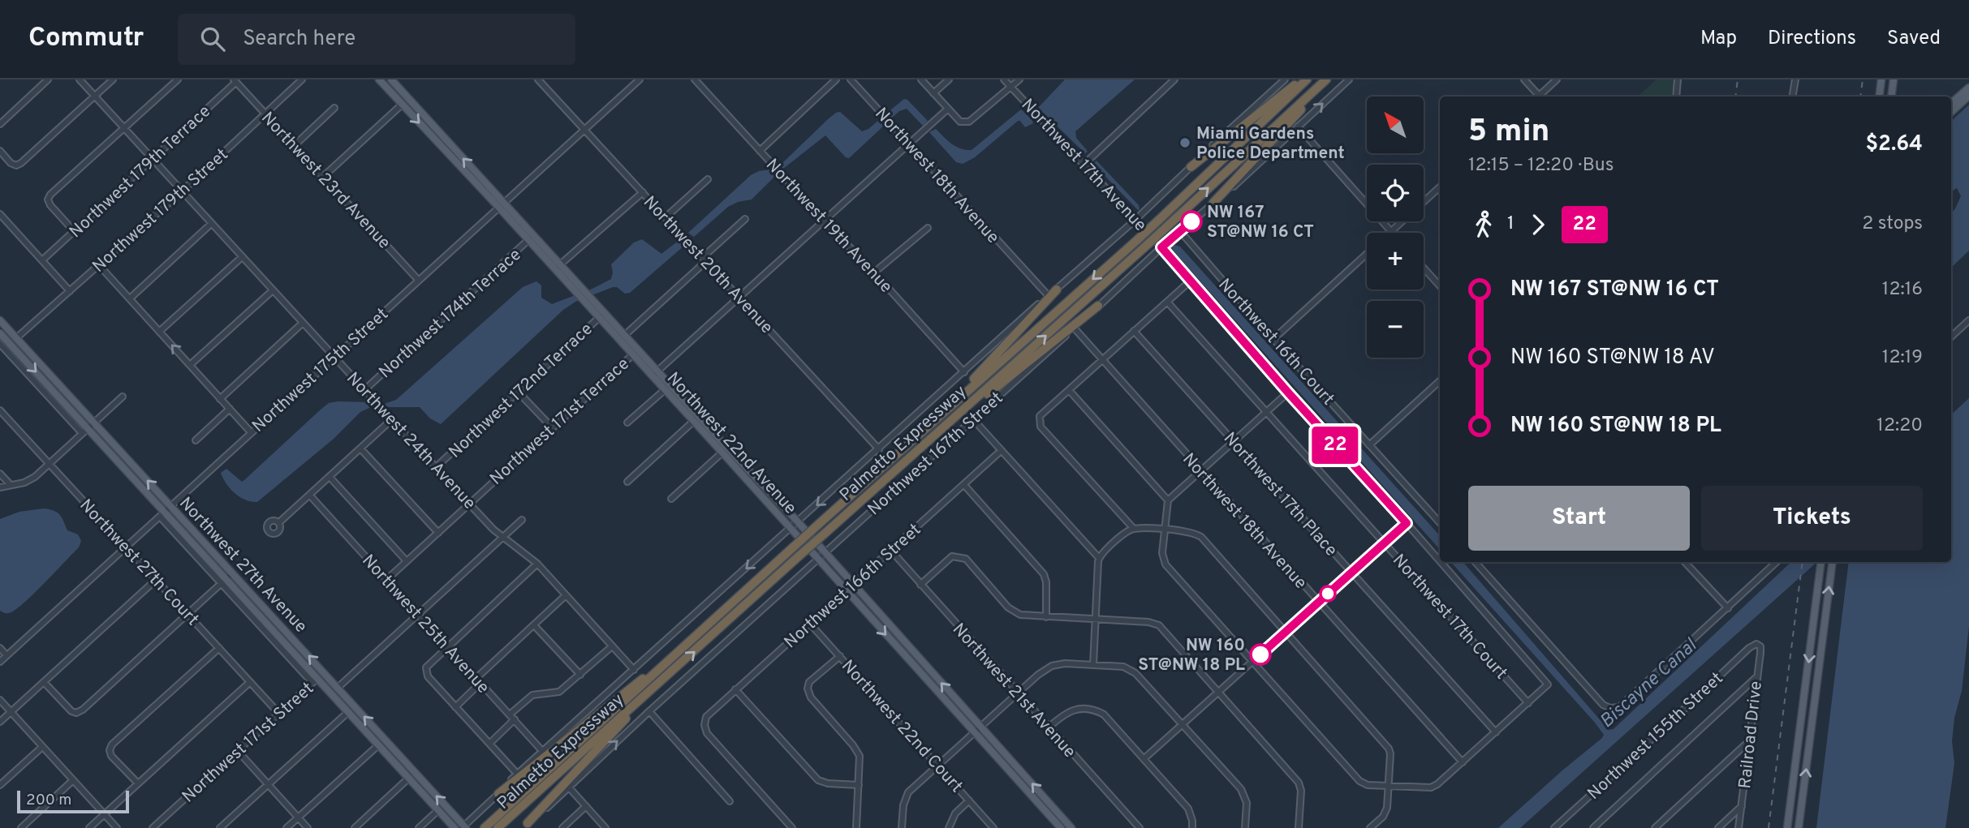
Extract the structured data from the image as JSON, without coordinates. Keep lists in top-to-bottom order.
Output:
{
  "streets": {
    "highway": ["Palmetto Expressway"],
    "main road": ["Northwest 22nd Avenue", "Northwest 27th Avenue"],
    "street": [
      "Northwest 17th Avenue",
      "Northwest 179th Terrace",
      "Northwest 18th Avenue",
      "Northwest 23rd Avenue",
      "Northwest 179th Street",
      "Northwest 19th Avenue",
      "Northwest 20th Avenue",
      "Northwest 174th Terrace",
      "Northwest 16th Court",
      "Northwest 175th Street",
      "Northwest 172nd Terrace",
      "Northwest 171st Terrace",
      "Northwest 24th Avenue",
      "Northwest 167th Street",
      "Northwest 17th Place",
      "Northwest 27th Court",
      "Northwest 166th Street",
      "Northwest 17th Court",
      "Northwest 25th Avenue",
      "Northwest 21st Avenue",
      "Northwest 22nd Court",
      "Railroad Drive",
      "Northwest 155th Street",
      "Northwest 171st Street"
    ]
  },
  "crossings": [
    ["Northwest 17th Avenue", "Northwest 167th Street"],
    ["Northwest 17th Avenue", "Northwest 17th Court"],
    ["Northwest 179th Terrace", "Northwest 23rd Avenue"],
    ["Northwest 179th Terrace", "Northwest 24th Avenue"],
    ["Northwest 18th Avenue", "Northwest 167th Street"],
    ["Northwest 23rd Avenue", "Northwest 179th Street"],
    ["Northwest 23rd Avenue", "Northwest 175th Street"],
    ["Northwest 179th Street", "Northwest 24th Avenue"],
    ["Northwest 179th Street", "Northwest 27th Avenue"],
    ["Northwest 20th Avenue", "Northwest 175th Street"],
    ["Northwest 174th Terrace", "Northwest 24th Avenue"],
    ["Northwest 174th Terrace", "Northwest 22nd Avenue"],
    ["Northwest 16th Court", "Northwest 167th Street"],
    ["Northwest 175th Street", "Northwest 24th Avenue"],
    ["Northwest 175th Street", "Northwest 22nd Avenue"],
    ["Northwest 175th Street", "Northwest 27th Court"],
    ["Northwest 175th Street", "Northwest 27th Avenue"],
    ["Northwest 172nd Terrace", "Northwest 24th Avenue"],
    ["Northwest 172nd Terrace", "Northwest 22nd Avenue"],
    ["Northwest 171st Terrace", "Northwest 24th Avenue"],
    ["Northwest 171st Terrace", "Northwest 22nd Avenue"],
    ["Northwest 171st Terrace", "Northwest 25th Avenue"],
    ["Northwest 22nd Avenue", "Northwest 167th Street"],
    ["Northwest 22nd Avenue", "Northwest 166th Street"],
    ["Northwest 27th Court", "Northwest 171st Street"],
    ["Northwest 27th Avenue", "Northwest 171st Street"],
    ["Northwest 166th Street", "Northwest 21st Avenue"],
    ["Northwest 166th Street", "Northwest 22nd Court"],
    ["Railroad Drive", "Northwest 155th Street"]
  ],
  "water": ["Biscayne Canal"],
  "places": ["Miami Gardens Police Department", "NW 167 ST@NW 16 CT", "NW 160 ST@NW 18 PL"],
  "lines": ["bus line 22"],
  "scale_bar": "200 m",
  "north": "top left",
  "page": {
    "header": "Commutr",
    "search": "Search here",
    "nav": ["Map", "Directions", "Saved"],
    "on_map": "22",
    "map_buttons": ["+", "−"],
    "heading": ["5 min", "12:15 – 12:20 · Bus", "$2.64"],
    "legs": ["1", "22", "2 stops"],
    "list": [
      {
        "name": "NW 167 ST@NW 16 CT",
        "value": "12:16"
      },
      {
        "name": "NW 160 ST@NW 18 AV",
        "value": "12:19"
      },
      {
        "name": "NW 160 ST@NW 18 PL",
        "value": "12:20"
      }
    ],
    "buttons": ["Start", "Tickets"],
    "scale": "200 m"
  }
}
